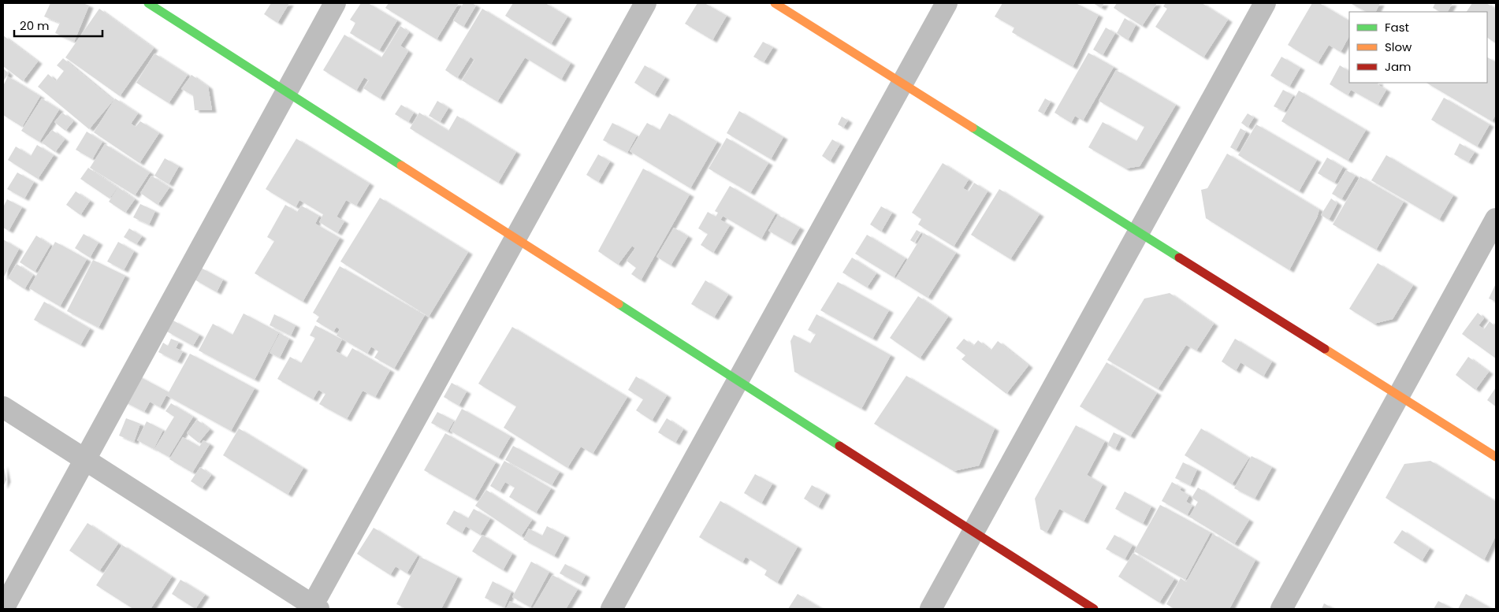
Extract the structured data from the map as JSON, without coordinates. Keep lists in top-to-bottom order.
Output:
{
  "legend": ["Fast", "Slow", "Jam"],
  "scale_bar": "20 m"
}
